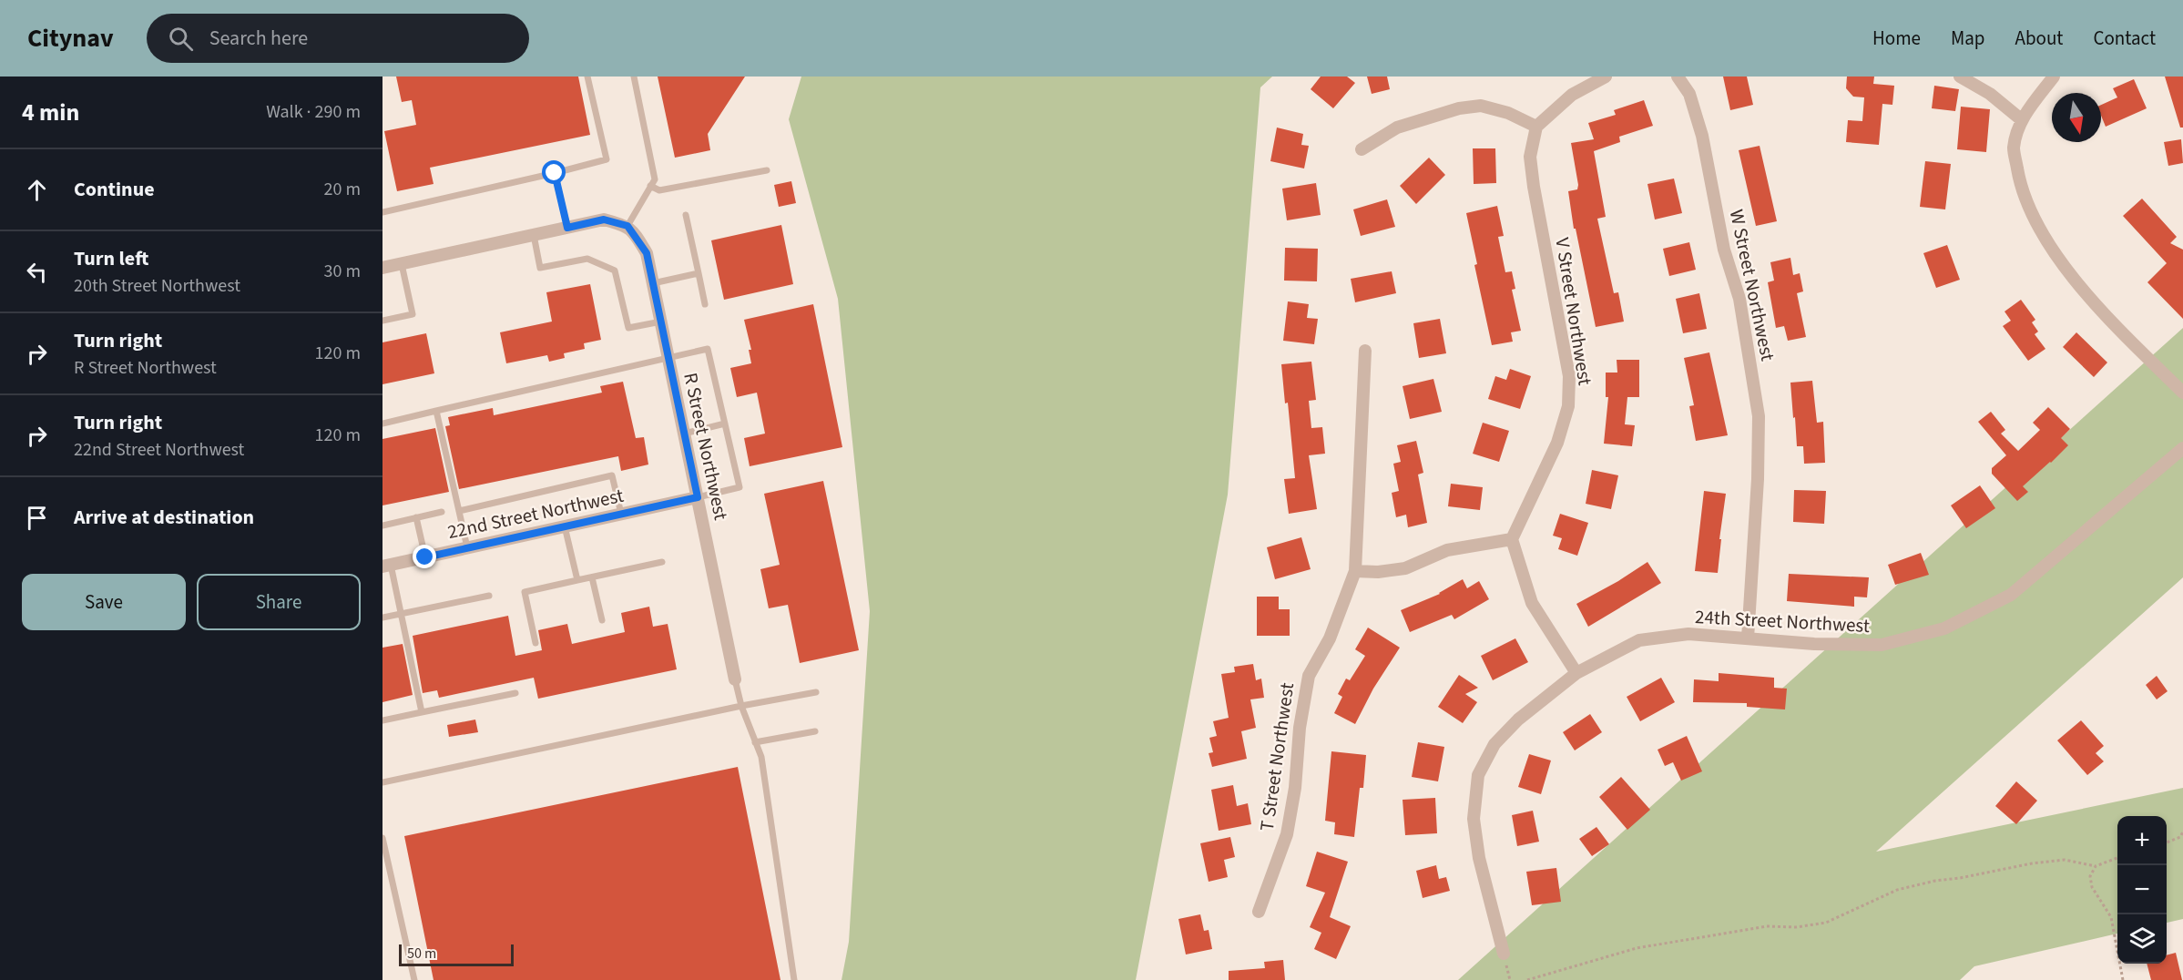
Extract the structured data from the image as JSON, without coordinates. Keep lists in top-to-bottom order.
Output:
{
  "streets": {
    "street": [
      "W Street Northwest",
      "V Street Northwest",
      "R Street Northwest",
      "22nd Street Northwest",
      "24th Street Northwest",
      "T Street Northwest"
    ]
  },
  "crossings": [
    ["W Street Northwest", "24th Street Northwest"],
    ["R Street Northwest", "22nd Street Northwest"]
  ],
  "scale_bar": "50 m",
  "north": "bottom",
  "page": {
    "header": "Citynav",
    "search": "Search here",
    "nav": [
      "Home",
      "Map",
      "About",
      "Contact"
    ],
    "heading": ["4 min", "Walk · 290 m"],
    "list": [
      ["Continue", "20 m"],
      ["Turn left", "20th Street Northwest", "30 m"],
      ["Turn right", "R Street Northwest", "120 m"],
      ["Turn right", "22nd Street Northwest", "120 m"],
      "Arrive at destination"
    ],
    "buttons": ["Save", "Share"],
    "map_buttons": ["+", "−"],
    "scale": "50 m"
  }
}
